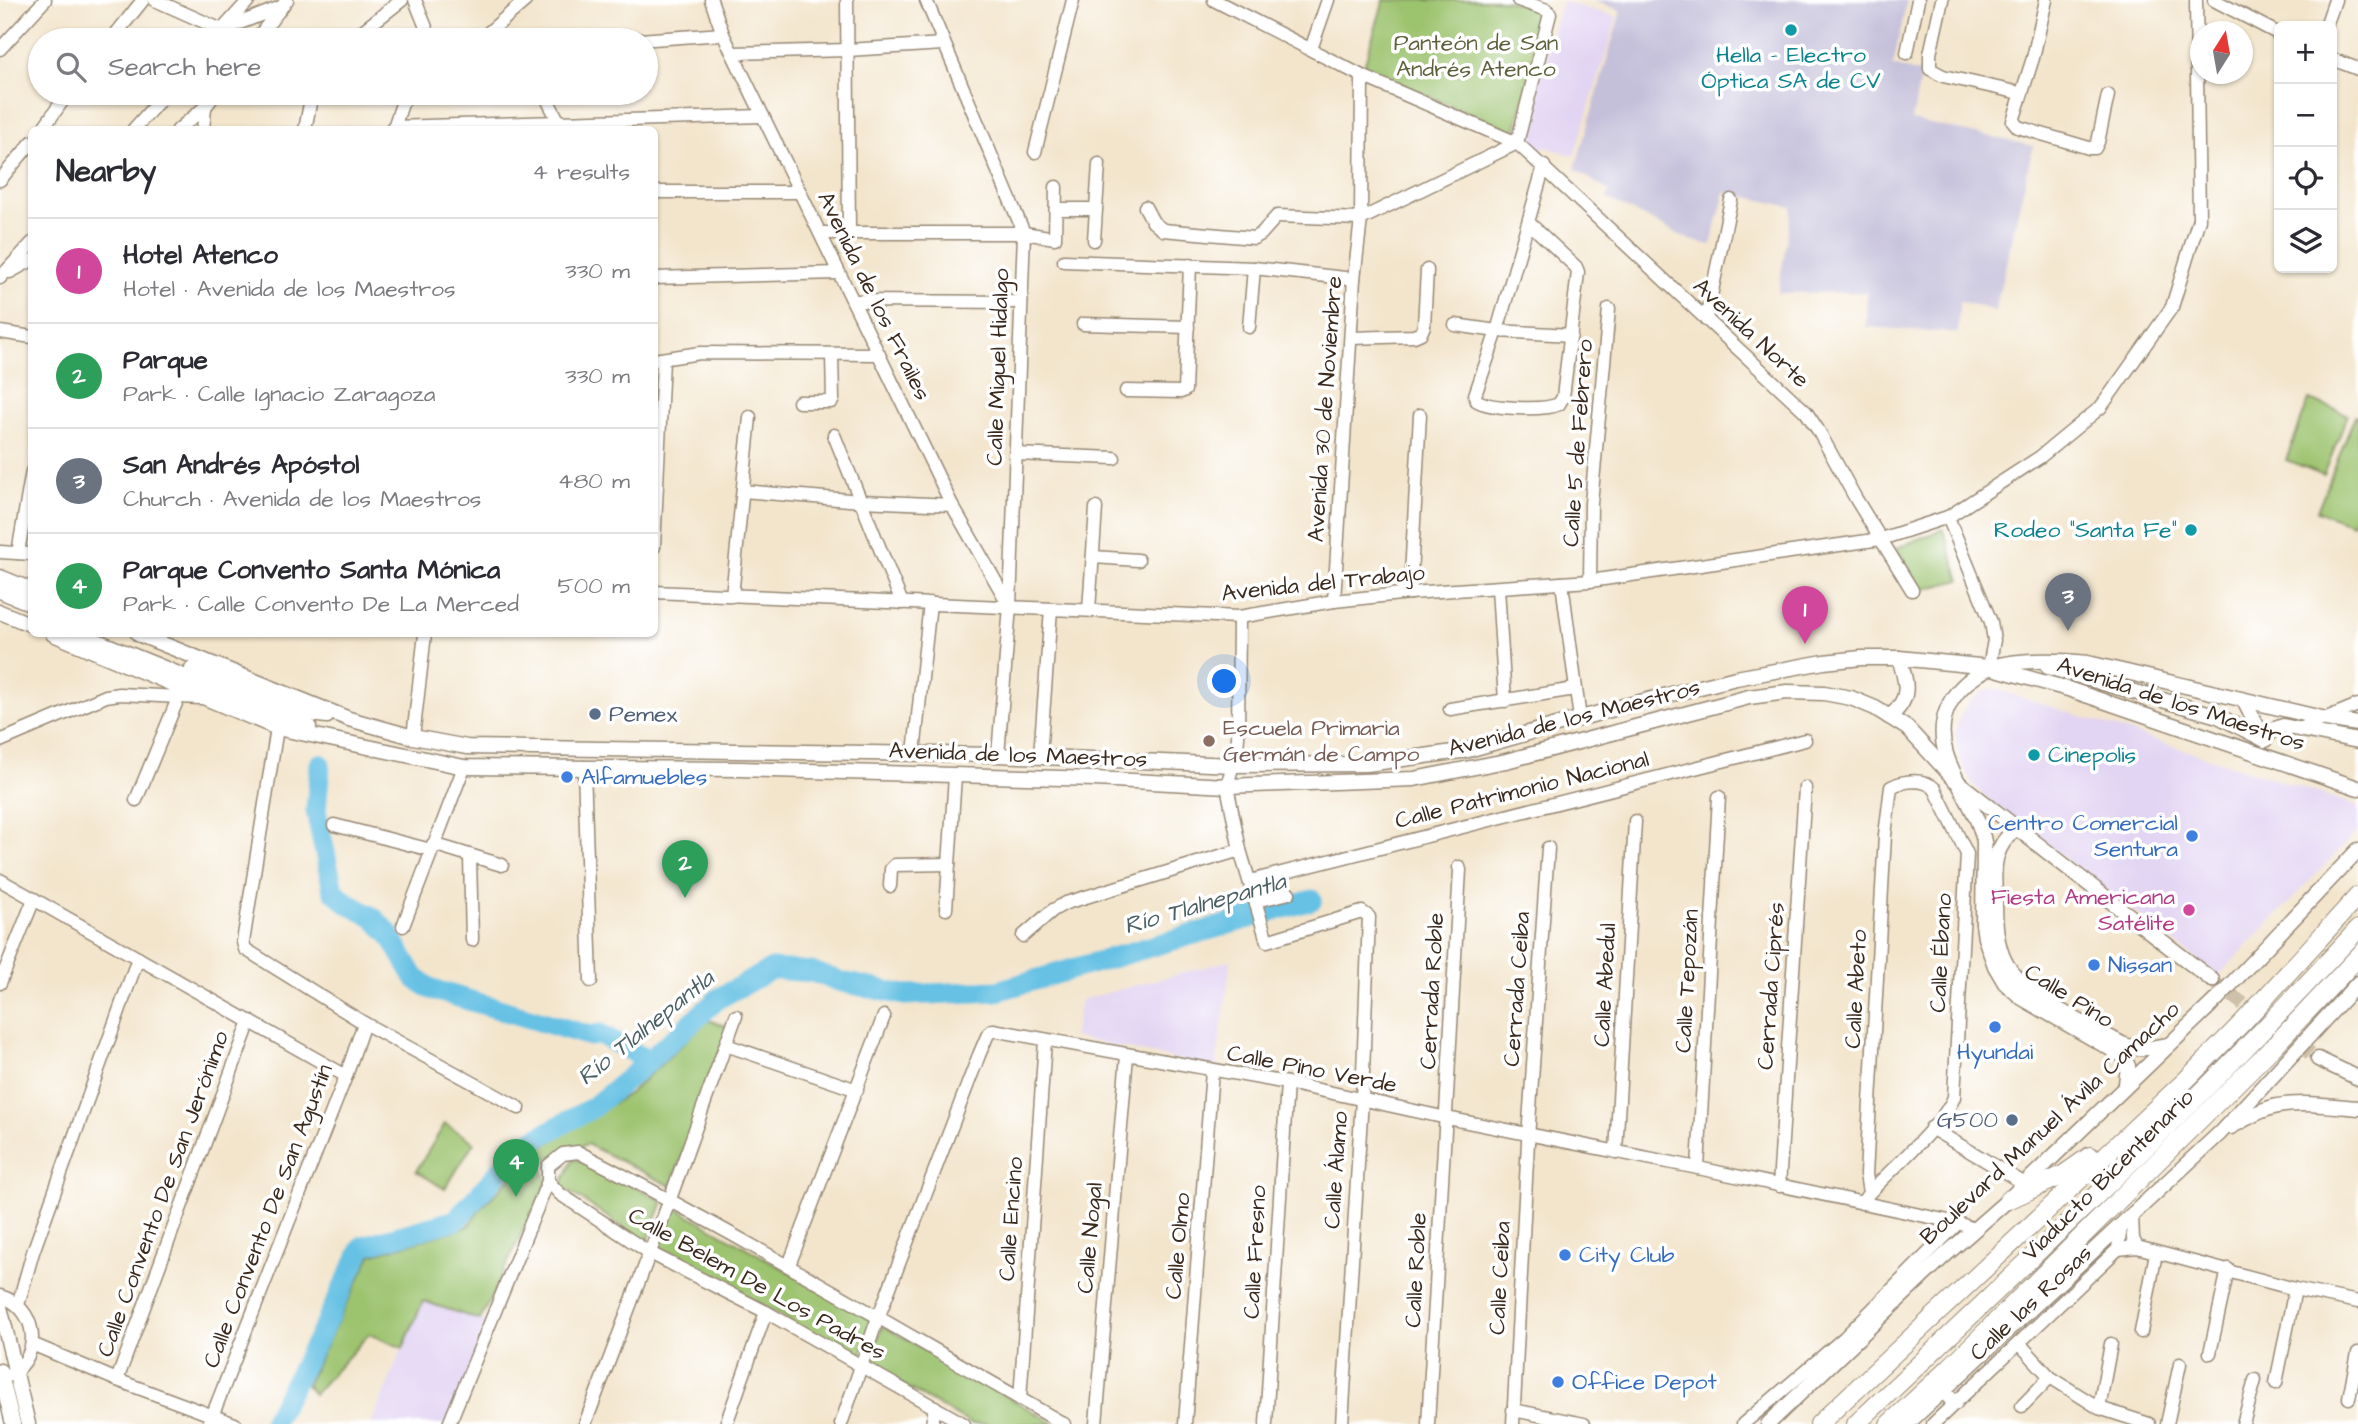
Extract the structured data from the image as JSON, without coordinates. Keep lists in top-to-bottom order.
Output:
{
  "streets": {
    "highway": ["Viaducto Bicentenario"],
    "main road": ["Avenida de los Maestros", "Calle Pino", "Boulevard Manuel Ávila Camacho"],
    "street": [
      "Avenida de los Frailes",
      "Avenida Norte",
      "Calle Miguel Hidalgo",
      "Avenida 30 de Noviembre",
      "Calle 5 de Febrero",
      "Avenida del Trabajo",
      "Calle Patrimonio Nacional",
      "Calle Ébano",
      "Calle Tepozán",
      "Calle Abedul",
      "Cerrada Ciprés",
      "Cerrada Ceiba",
      "Calle Abeto",
      "Cerrada Roble",
      "Calle Pino Verde",
      "Calle Álamo",
      "Calle Convento De San Jerónimo",
      "Calle Convento De San Agustín",
      "Calle Encino",
      "Calle Nogal",
      "Calle Olmo",
      "Calle Fresno",
      "Calle Roble",
      "Calle Ceiba",
      "Calle Belem De Los Padres",
      "Calle las Rosas"
    ]
  },
  "crossings": [
    ["Avenida de los Frailes", "Calle Miguel Hidalgo"],
    ["Avenida de los Frailes", "Avenida del Trabajo"],
    ["Avenida Norte", "Avenida 30 de Noviembre"],
    ["Avenida Norte", "Avenida del Trabajo"],
    ["Calle Miguel Hidalgo", "Avenida del Trabajo"],
    ["Calle Miguel Hidalgo", "Avenida de los Maestros"],
    ["Avenida 30 de Noviembre", "Avenida del Trabajo"],
    ["Calle 5 de Febrero", "Avenida del Trabajo"],
    ["Avenida de los Maestros", "Calle Pino"],
    ["Calle Ébano", "Calle Abeto"],
    ["Calle Ébano", "Calle Pino Verde"],
    ["Calle Tepozán", "Calle Pino Verde"],
    ["Calle Abedul", "Calle Pino Verde"],
    ["Cerrada Ciprés", "Calle Pino Verde"],
    ["Cerrada Ceiba", "Calle Pino Verde"],
    ["Cerrada Ceiba", "Calle Ceiba"],
    ["Calle Abeto", "Calle Pino Verde"],
    ["Cerrada Roble", "Calle Pino Verde"],
    ["Cerrada Roble", "Calle Roble"],
    ["Calle Pino", "Boulevard Manuel Ávila Camacho"],
    ["Calle Pino Verde", "Boulevard Manuel Ávila Camacho"],
    ["Calle Pino Verde", "Calle Álamo"],
    ["Calle Pino Verde", "Calle Encino"],
    ["Calle Pino Verde", "Calle Nogal"],
    ["Calle Pino Verde", "Calle Olmo"],
    ["Calle Pino Verde", "Calle Fresno"],
    ["Calle Pino Verde", "Calle Roble"],
    ["Calle Pino Verde", "Calle Ceiba"],
    ["Calle Pino Verde", "Calle Belem De Los Padres"],
    ["Calle Encino", "Calle Belem De Los Padres"]
  ],
  "water": ["Río Tlalnepantla"],
  "parks": ["Panteón de San Andrés Atenco"],
  "places": [
    "Hella - Electro Óptica SA de CV",
    "Rodeo \"Santa Fe\"",
    "Pemex",
    "Escuela Primaria Germán de Campo",
    "Cinepolis",
    "Alfamuebles",
    "Centro Comercial Sentura",
    "Fiesta Americana Satélite",
    "Nissan",
    "Hyundai",
    "G500",
    "City Club",
    "Office Depot"
  ],
  "north": "top",
  "page": {
    "map_buttons": ["+", "−"],
    "search": "Search here",
    "heading": ["Nearby", "4 results"],
    "list": [
      {
        "mark": "1",
        "name": "Hotel Atenco",
        "note": "Hotel · Avenida de los Maestros",
        "value": "330 m"
      },
      {
        "mark": "2",
        "name": "Parque",
        "note": "Park · Calle Ignacio Zaragoza",
        "value": "330 m"
      },
      {
        "mark": "3",
        "name": "San Andrés Apóstol",
        "note": "Church · Avenida de los Maestros",
        "value": "480 m"
      },
      {
        "mark": "4",
        "name": "Parque Convento Santa Mónica",
        "note": "Park · Calle Convento De La Merced",
        "value": "500 m"
      }
    ],
    "pins": [
      "3",
      "1",
      "2",
      "4"
    ]
  }
}
